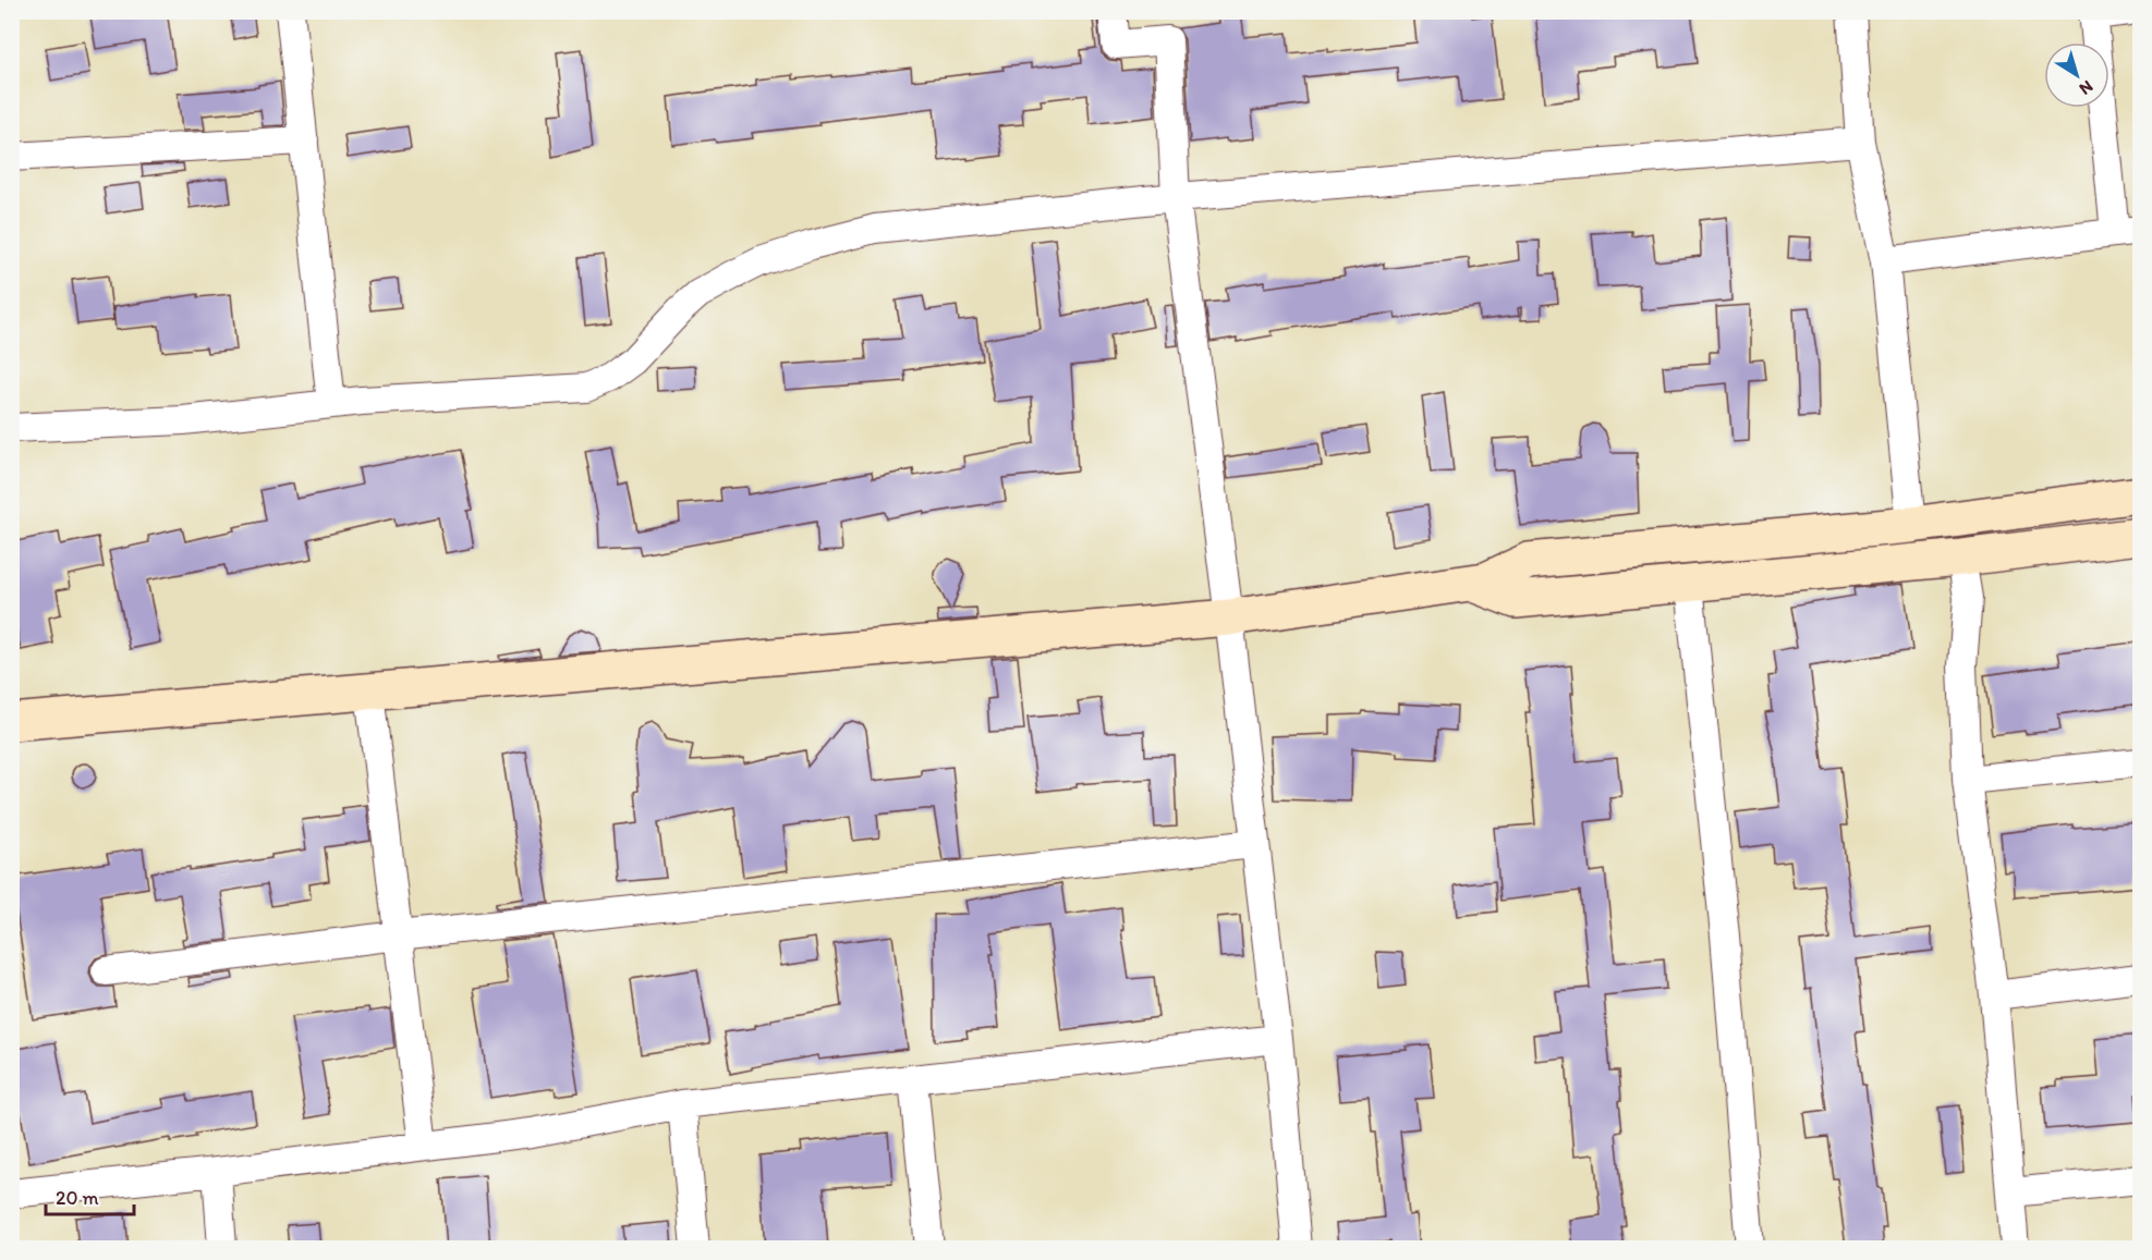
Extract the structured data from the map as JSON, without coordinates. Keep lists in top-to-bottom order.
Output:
{
  "scale_bar": "20 m",
  "north": "bottom right"
}
